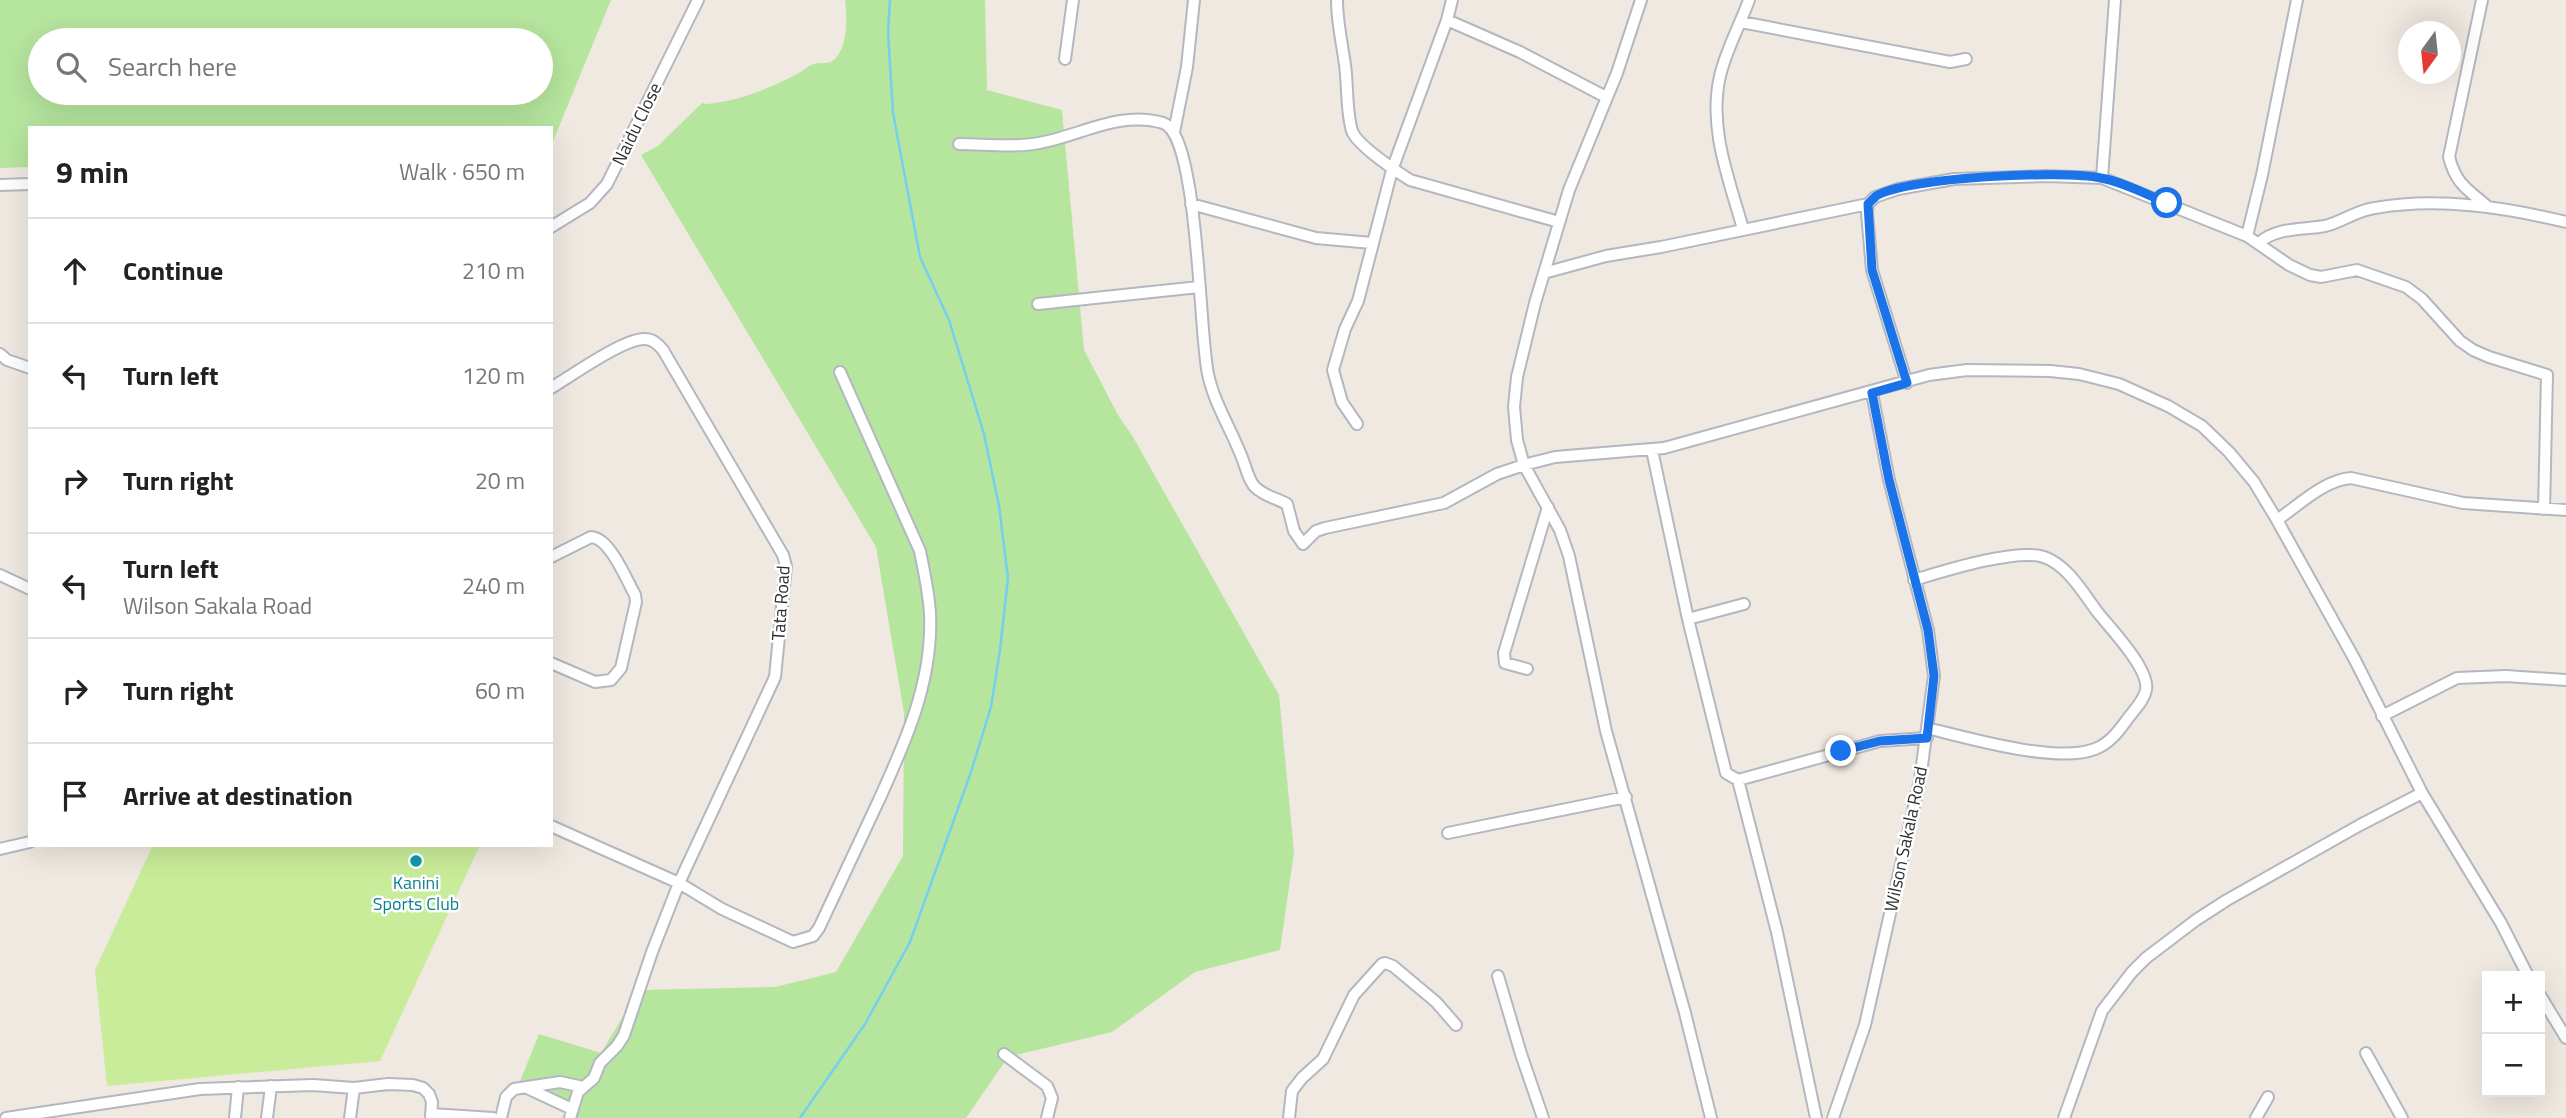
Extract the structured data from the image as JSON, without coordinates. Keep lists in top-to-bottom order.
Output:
{
  "streets": {
    "street": ["Naidu Close", "Tata Road", "Wilson Sakala Road"]
  },
  "places": ["Kanini Sports Club"],
  "north": "bottom",
  "page": {
    "search": "Search here",
    "heading": ["9 min", "Walk · 650 m"],
    "list": [
      ["Continue", "210 m"],
      ["Turn left", "120 m"],
      ["Turn right", "20 m"],
      ["Turn left", "Wilson Sakala Road", "240 m"],
      ["Turn right", "60 m"],
      "Arrive at destination"
    ],
    "map_buttons": ["+", "−"]
  }
}
